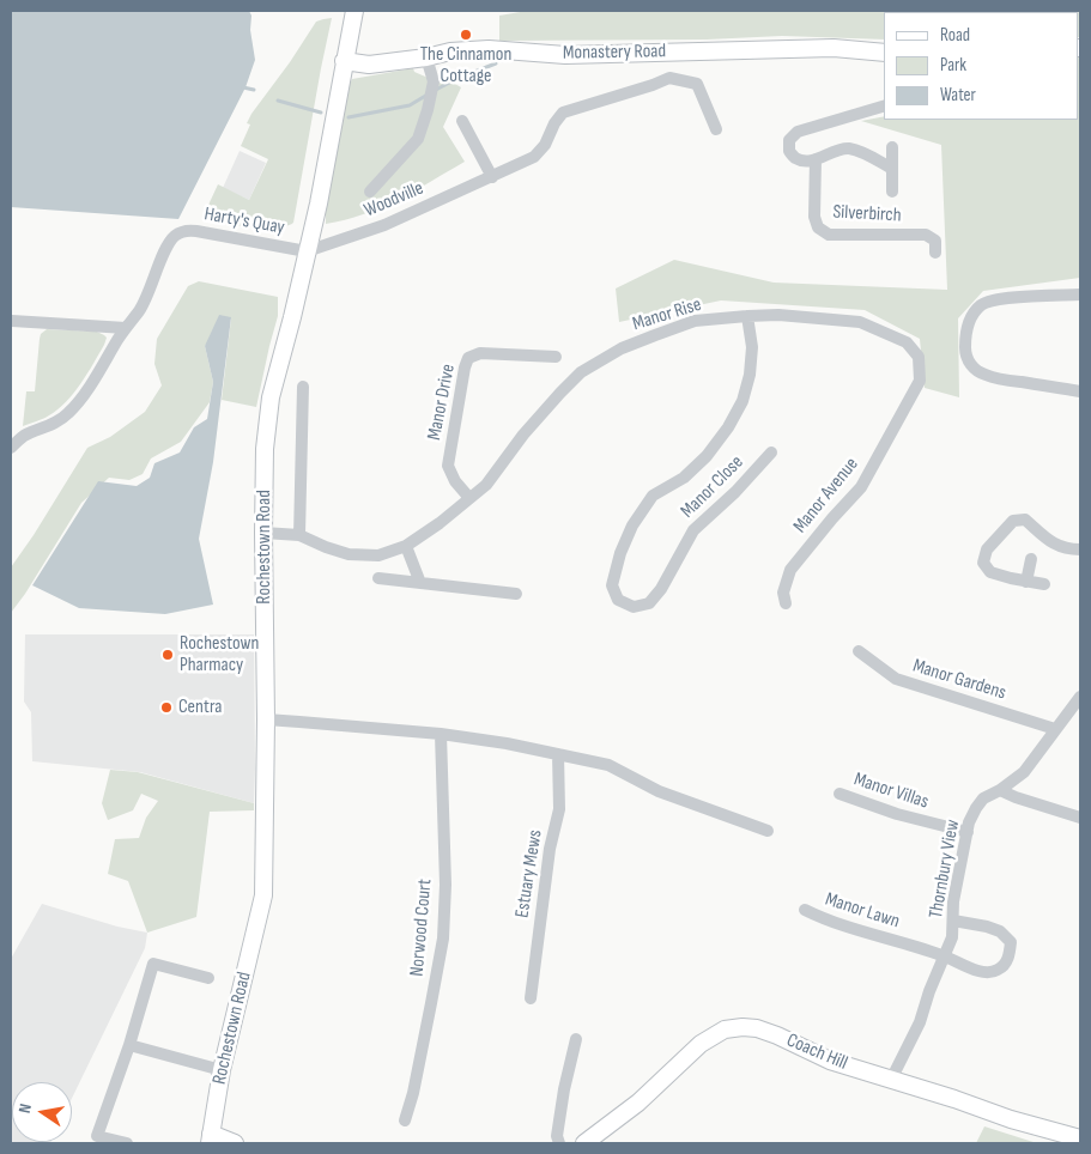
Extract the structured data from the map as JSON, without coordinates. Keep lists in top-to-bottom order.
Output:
{
  "streets": {
    "main road": ["Monastery Road", "Rochestown Road", "Coach Hill"],
    "street": [
      "Woodville",
      "Silverbirch",
      "Harty's Quay",
      "Manor Rise",
      "Manor Drive",
      "Manor Close",
      "Manor Avenue",
      "Manor Gardens",
      "Manor Villas",
      "Thornbury View",
      "Estuary Mews",
      "Manor Lawn",
      "Norwood Court"
    ]
  },
  "crossings": [
    ["Monastery Road", "Rochestown Road"],
    ["Woodville", "Harty's Quay"],
    ["Woodville", "Rochestown Road"],
    ["Harty's Quay", "Rochestown Road"],
    ["Manor Rise", "Manor Drive"],
    ["Manor Rise", "Manor Close"],
    ["Manor Rise", "Manor Avenue"],
    ["Manor Gardens", "Thornbury View"],
    ["Manor Villas", "Thornbury View"],
    ["Thornbury View", "Manor Lawn"],
    ["Thornbury View", "Coach Hill"]
  ],
  "places": ["The Cinnamon Cottage", "Rochestown Pharmacy", "Centra"],
  "legend": ["Road", "Park", "Water"],
  "north": "left"
}
